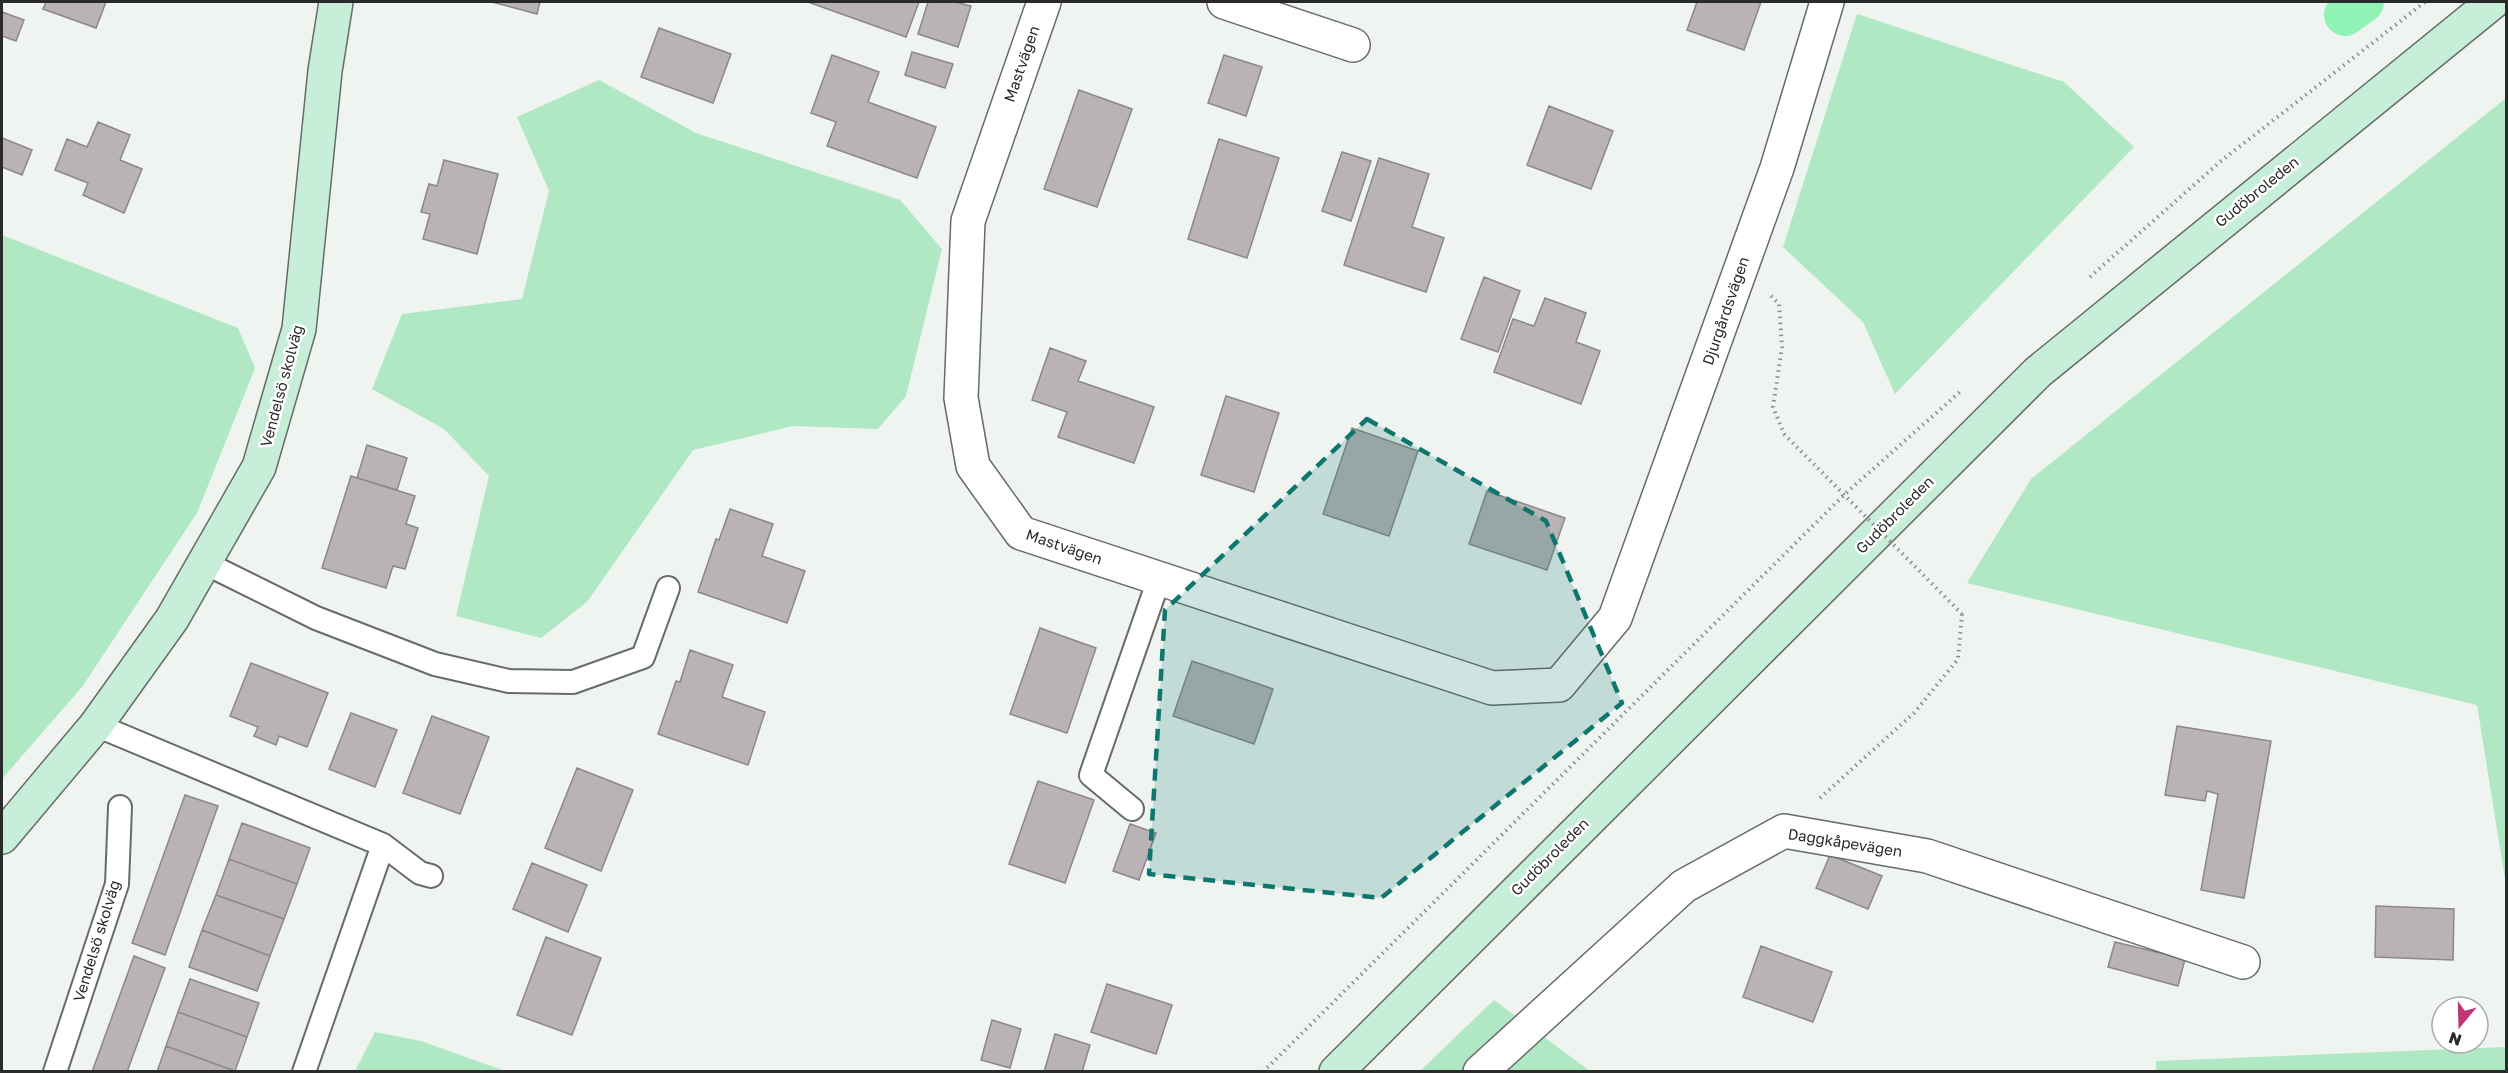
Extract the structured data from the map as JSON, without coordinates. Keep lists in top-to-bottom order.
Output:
{
  "streets": {
    "main road": ["Gudöbroleden", "Vendelsö skolväg"],
    "street": ["Mastvägen", "Djurgårdsvägen", "Daggkåpevägen"]
  },
  "crossings": [
    ["Mastvägen", "Djurgårdsvägen"]
  ],
  "north": "bottom"
}
